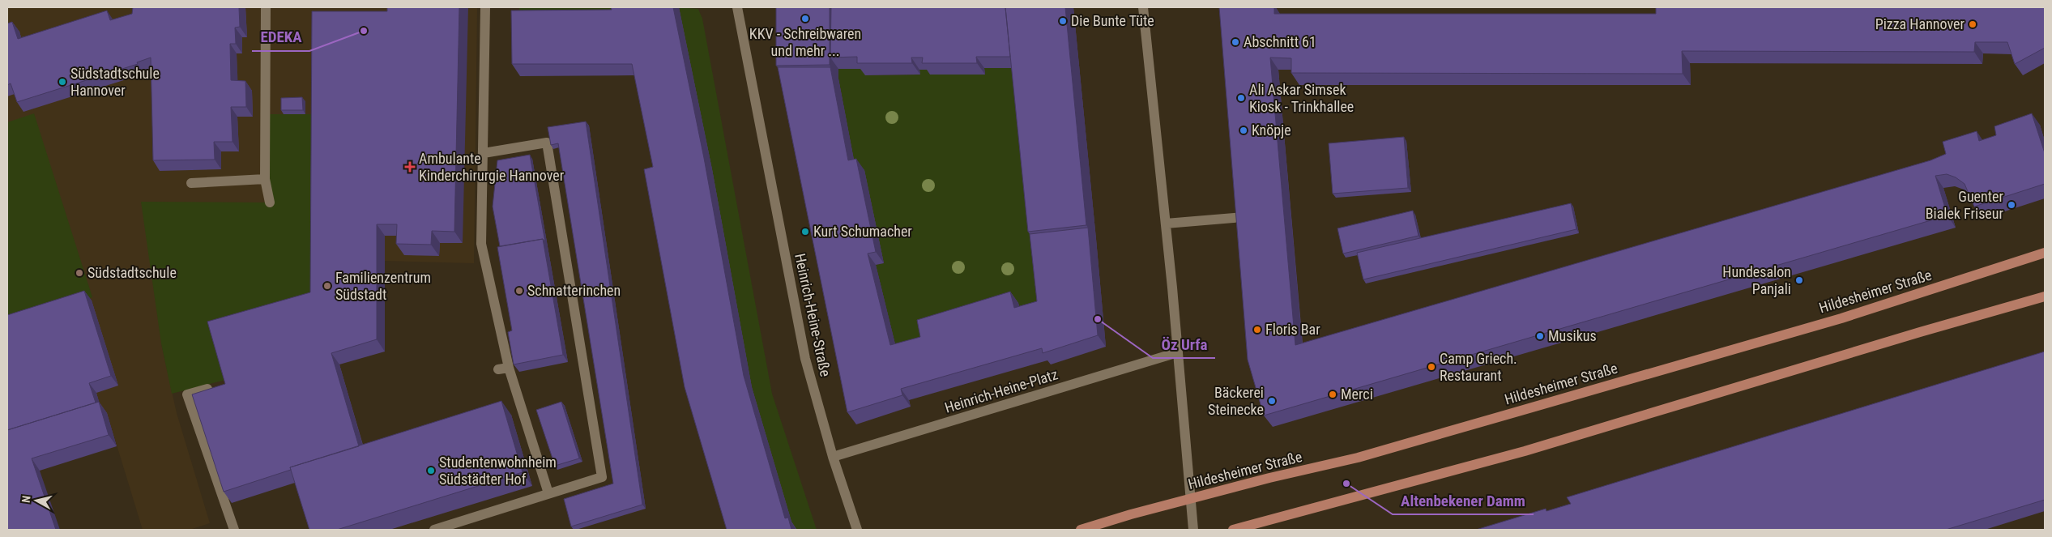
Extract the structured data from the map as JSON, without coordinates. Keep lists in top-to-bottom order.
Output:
{
  "streets": {
    "main road": ["Hildesheimer Straße"],
    "street": ["Heinrich-Heine-Straße", "Heinrich-Heine-Platz"]
  },
  "crossings": [
    ["Heinrich-Heine-Straße", "Heinrich-Heine-Platz"]
  ],
  "places": {
    "other": [
      "KKV - Schreibwaren und mehr ...",
      "Die Bunte Tüte",
      "Pizza Hannover",
      "EDEKA",
      "Abschnitt 61",
      "Südstadtschule Hannover",
      "Ali Askar Simsek Kiosk - Trinkhallee",
      "Knöpje",
      "Guenter Bialek Friseur",
      "Kurt Schumacher",
      "Südstadtschule",
      "Hundesalon Panjali",
      "Familienzentrum Südstadt",
      "Schnatterinchen",
      "Öz Urfa",
      "Floris Bar",
      "Musikus",
      "Camp Griech. Restaurant",
      "Merci",
      "Bäckerei Steinecke",
      "Studentenwohnheim Südstädter Hof",
      "Altenbekener Damm"
    ],
    "health": ["Ambulante Kinderchirurgie Hannover"]
  },
  "north": "left"
}
